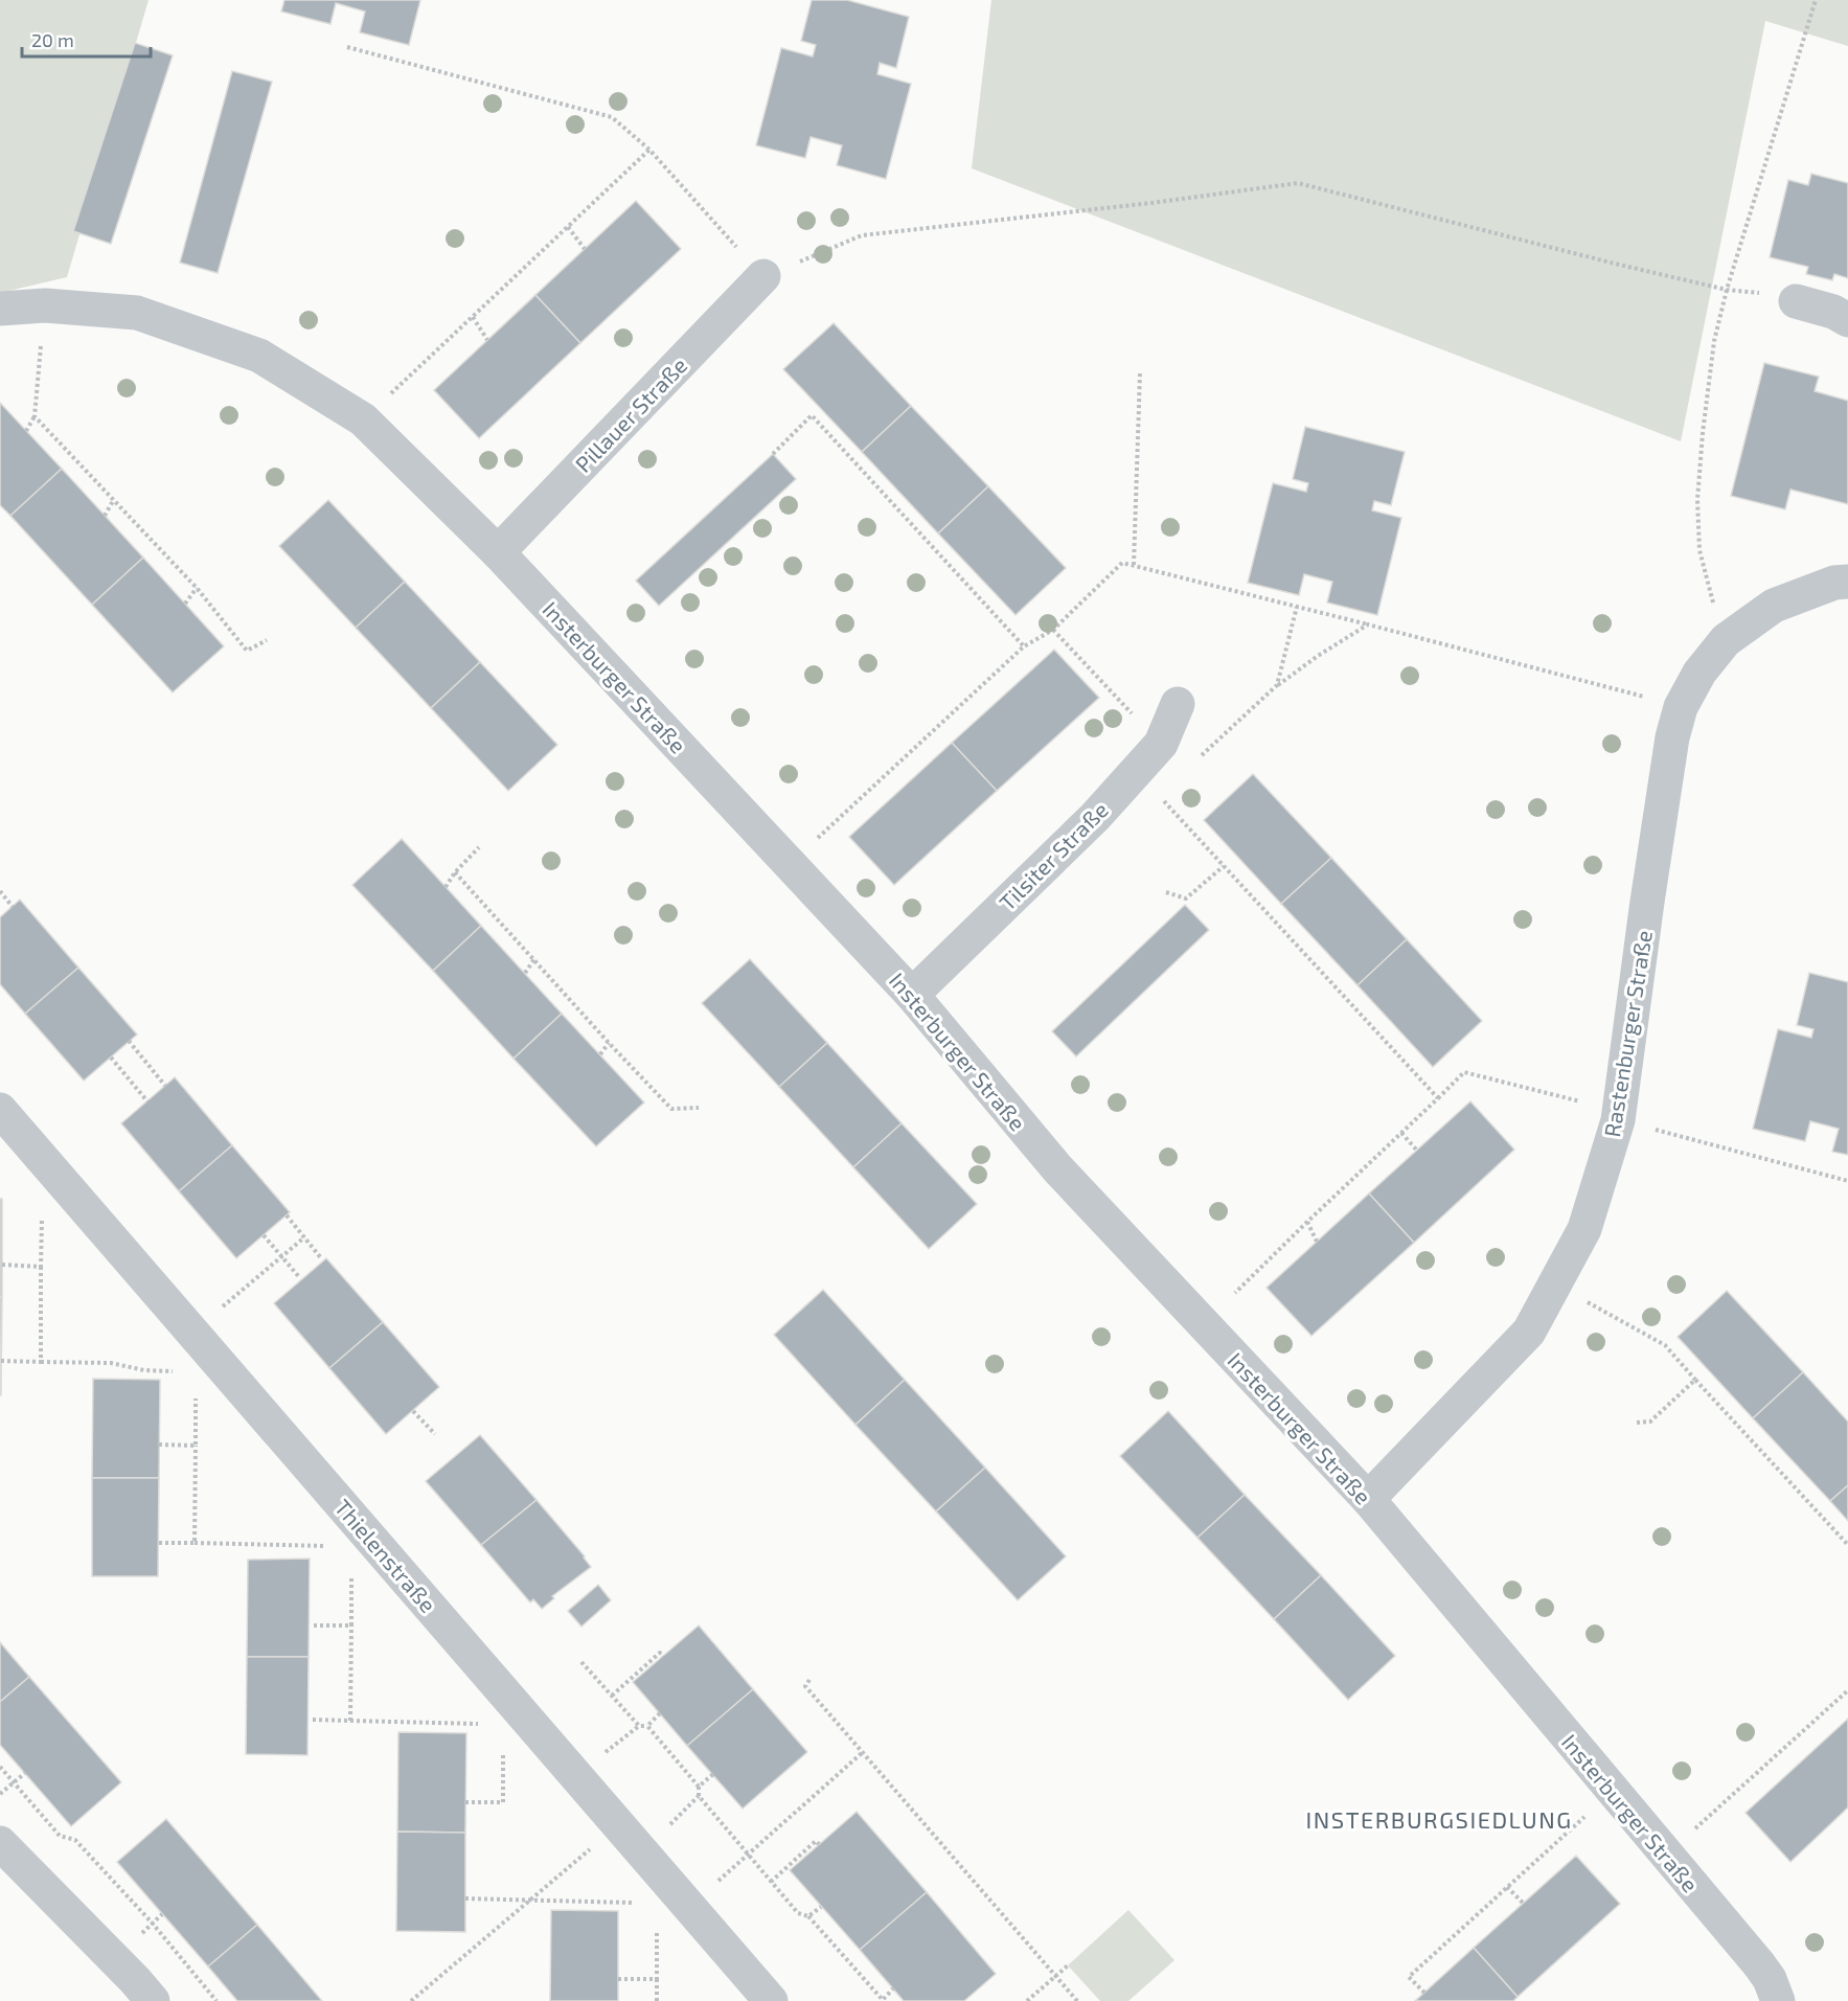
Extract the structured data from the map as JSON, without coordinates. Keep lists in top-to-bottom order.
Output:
{
  "streets": {
    "street": [
      "Pillauer Straße",
      "Insterburger Straße",
      "Tilsiter Straße",
      "Rastenburger Straße",
      "Thielenstraße"
    ]
  },
  "crossings": [
    ["Pillauer Straße", "Insterburger Straße"],
    ["Insterburger Straße", "Tilsiter Straße"],
    ["Insterburger Straße", "Rastenburger Straße"]
  ],
  "districts": ["INSTERBURGSIEDLUNG"],
  "scale_bar": "20 m"
}
